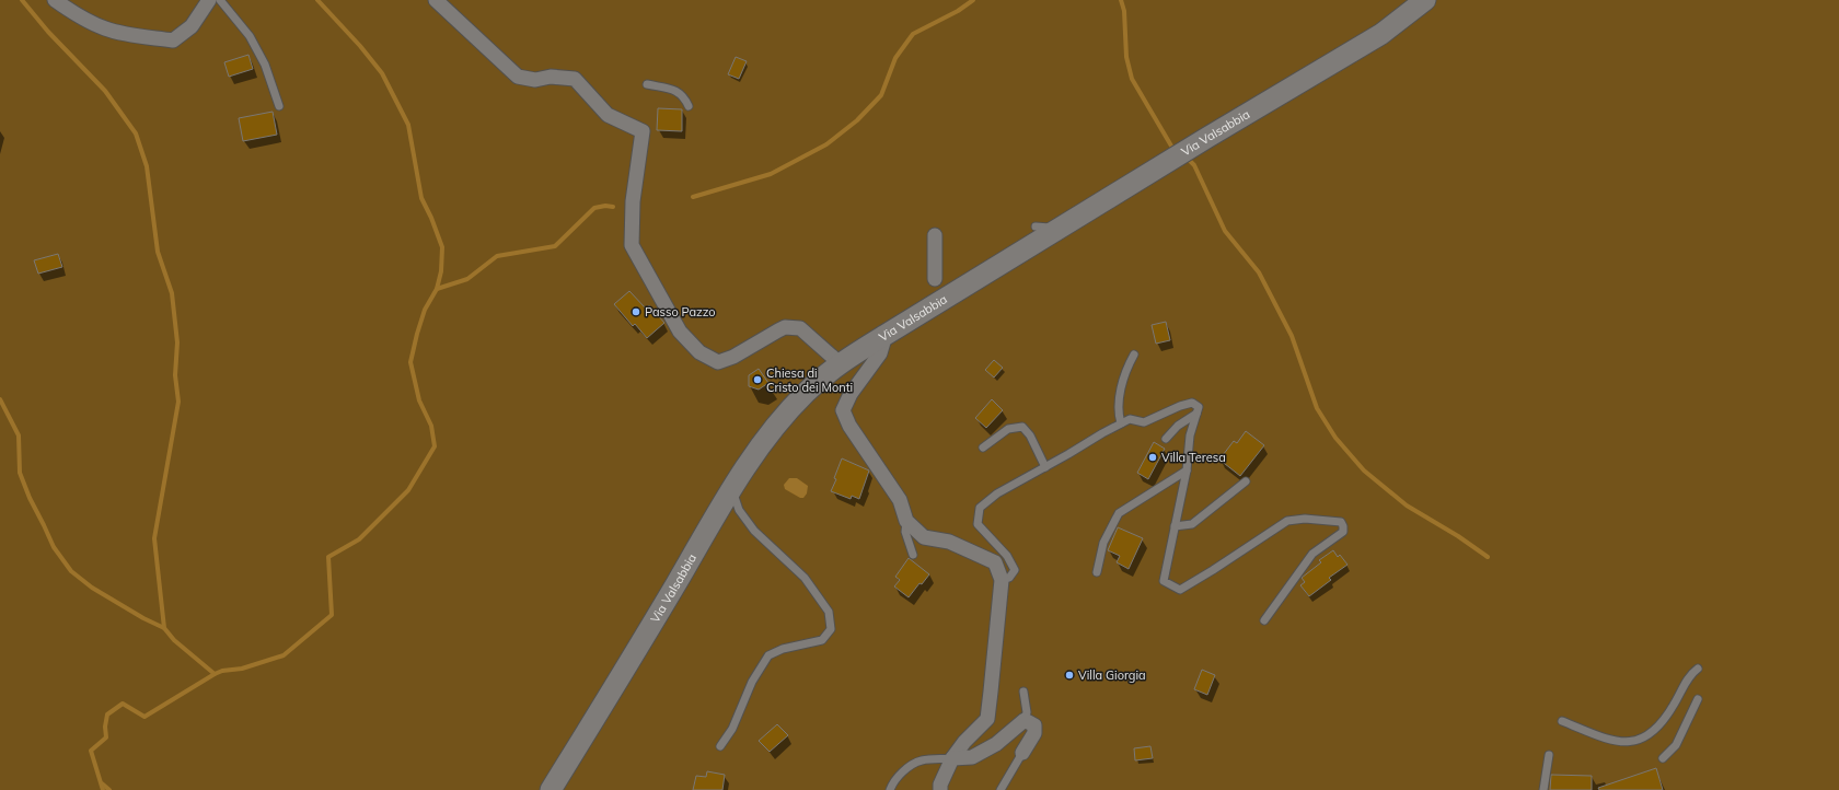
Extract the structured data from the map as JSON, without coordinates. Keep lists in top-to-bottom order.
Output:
{
  "streets": {
    "main road": ["Via Valsabbia"]
  },
  "places": [
    "Passo Pazzo",
    "Chiesa di Cristo dei Monti",
    "Villa Teresa",
    "Villa Giorgia"
  ]
}
